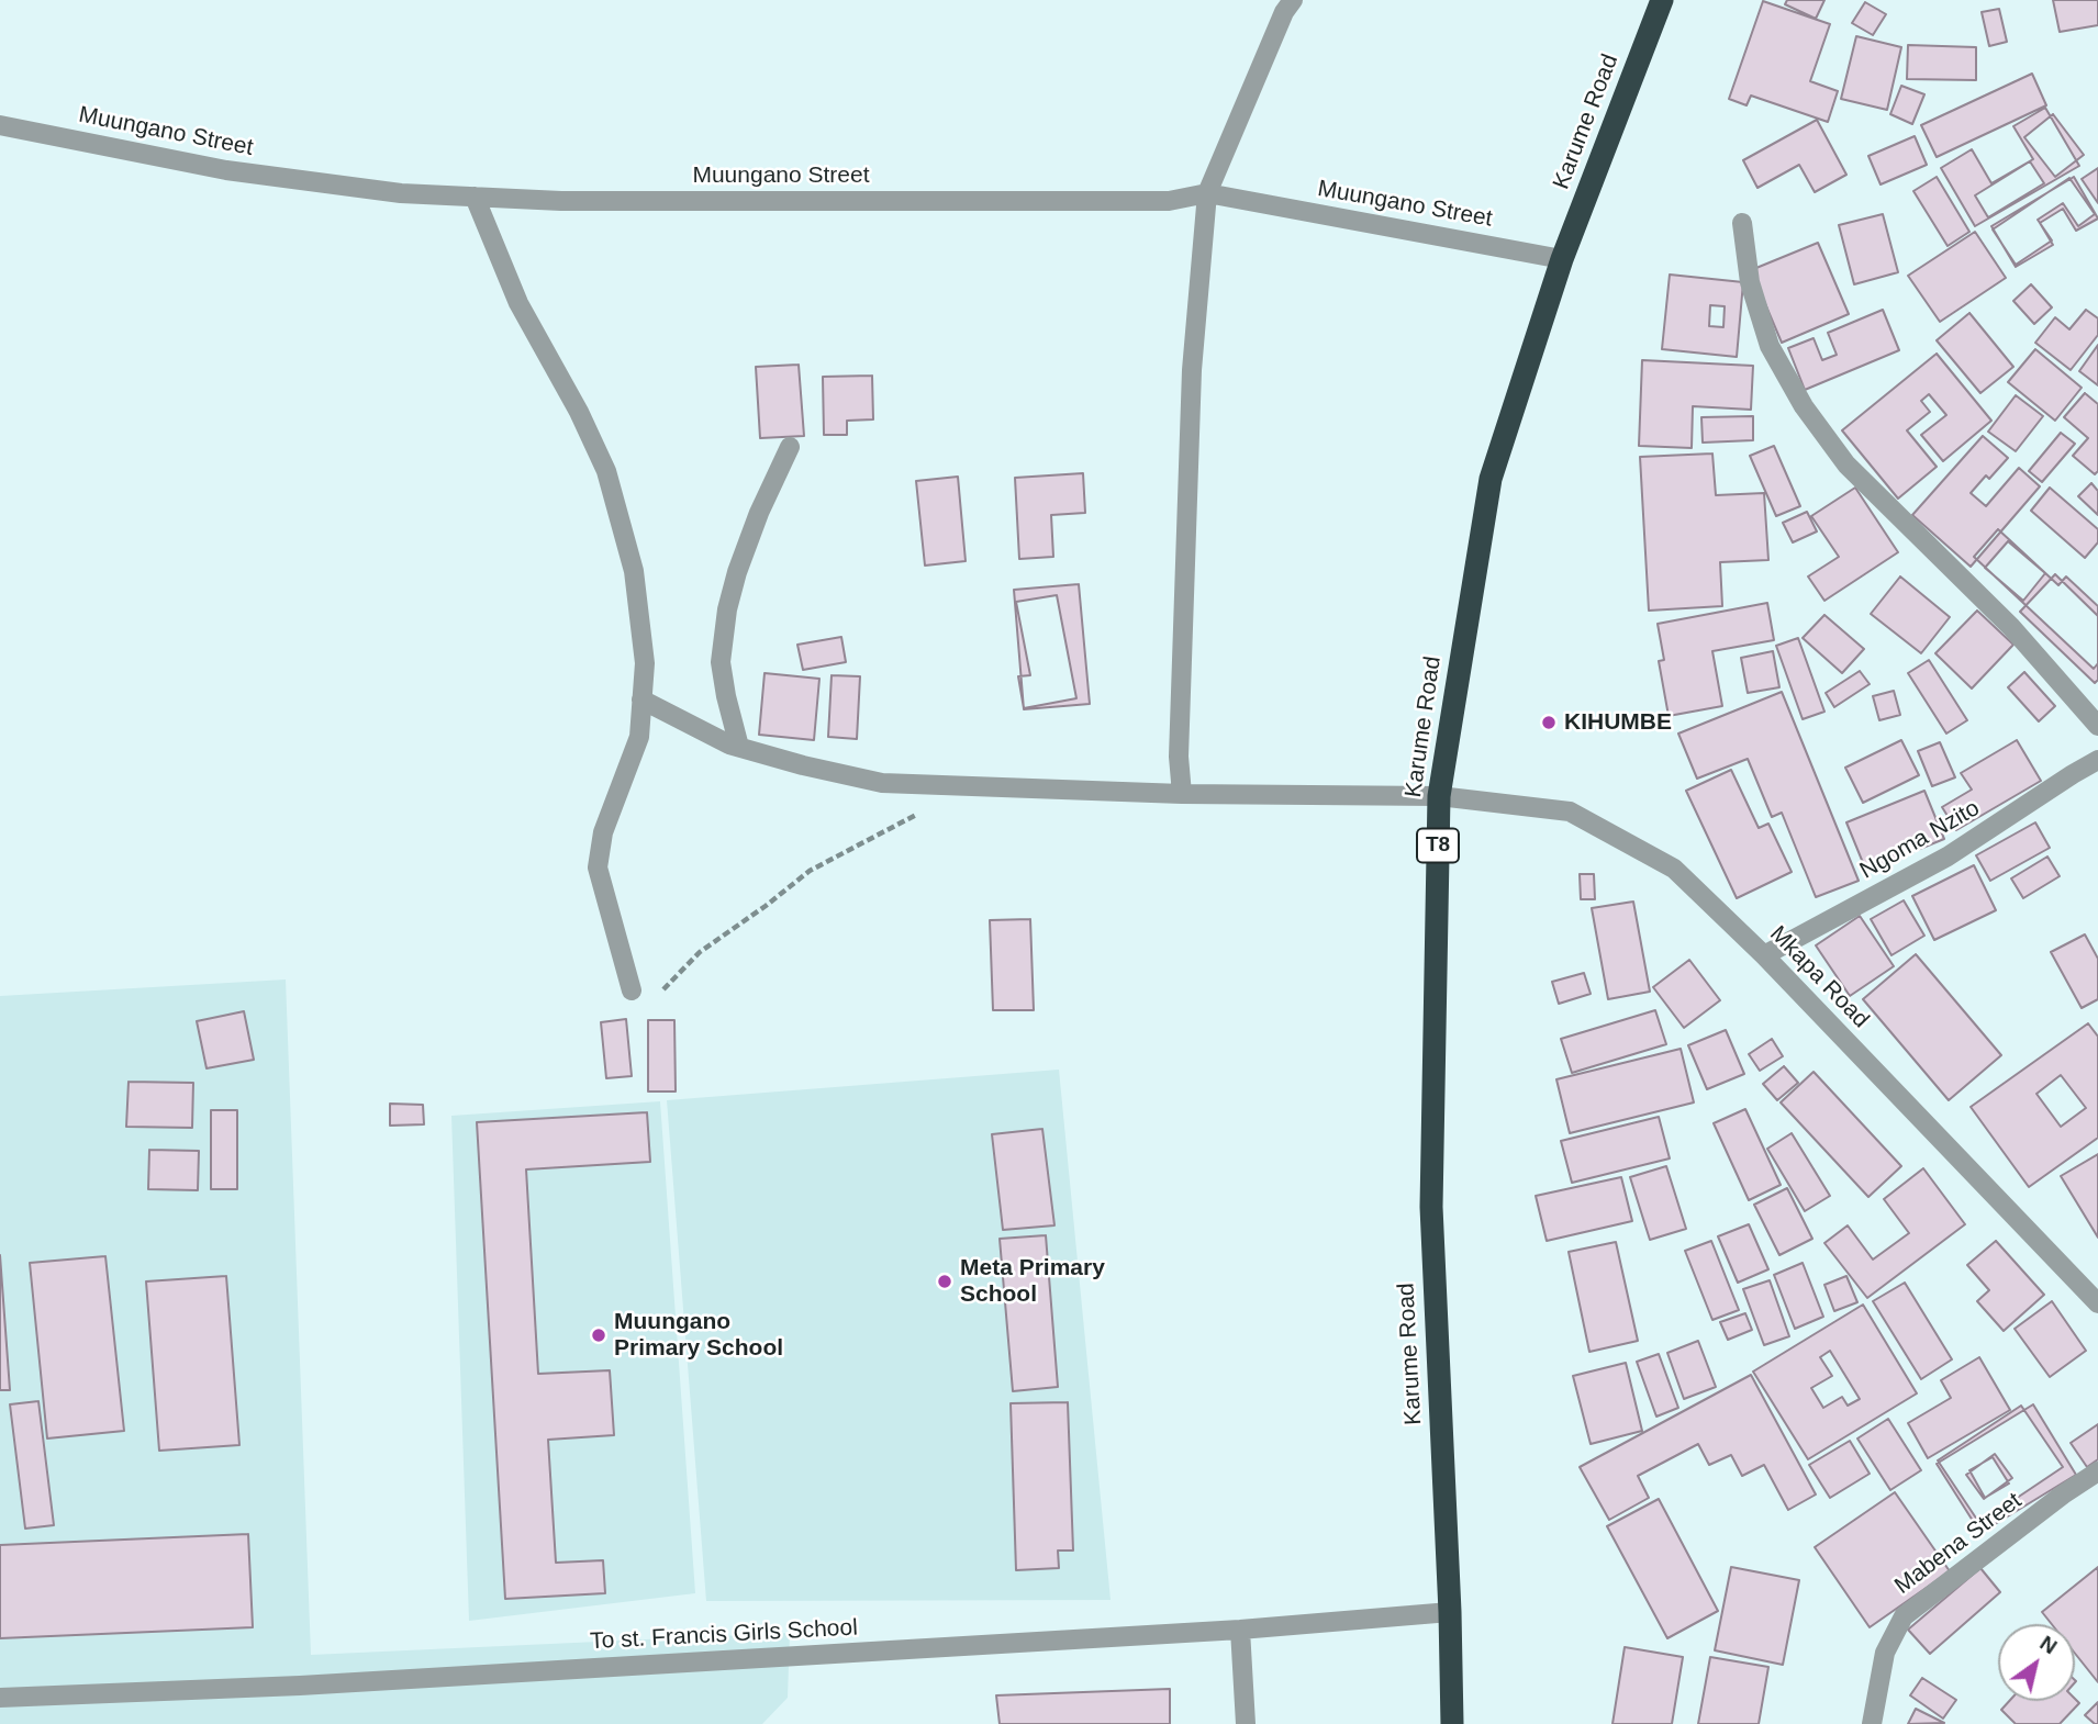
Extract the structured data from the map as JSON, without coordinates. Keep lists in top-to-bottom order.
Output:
{
  "streets": {
    "highway": ["Karume Road", "T8"],
    "street": [
      "Muungano Street",
      "Ngoma Nzito",
      "Mkapa Road",
      "Mabena Street",
      "To st. Francis Girls School"
    ]
  },
  "crossings": [
    ["Karume Road", "Muungano Street"],
    ["Karume Road", "Mkapa Road"],
    ["Karume Road", "To st. Francis Girls School"],
    ["Ngoma Nzito", "Mkapa Road"]
  ],
  "places": ["KIHUMBE", "Meta Primary School", "Muungano Primary School"],
  "north": "top right"
}
